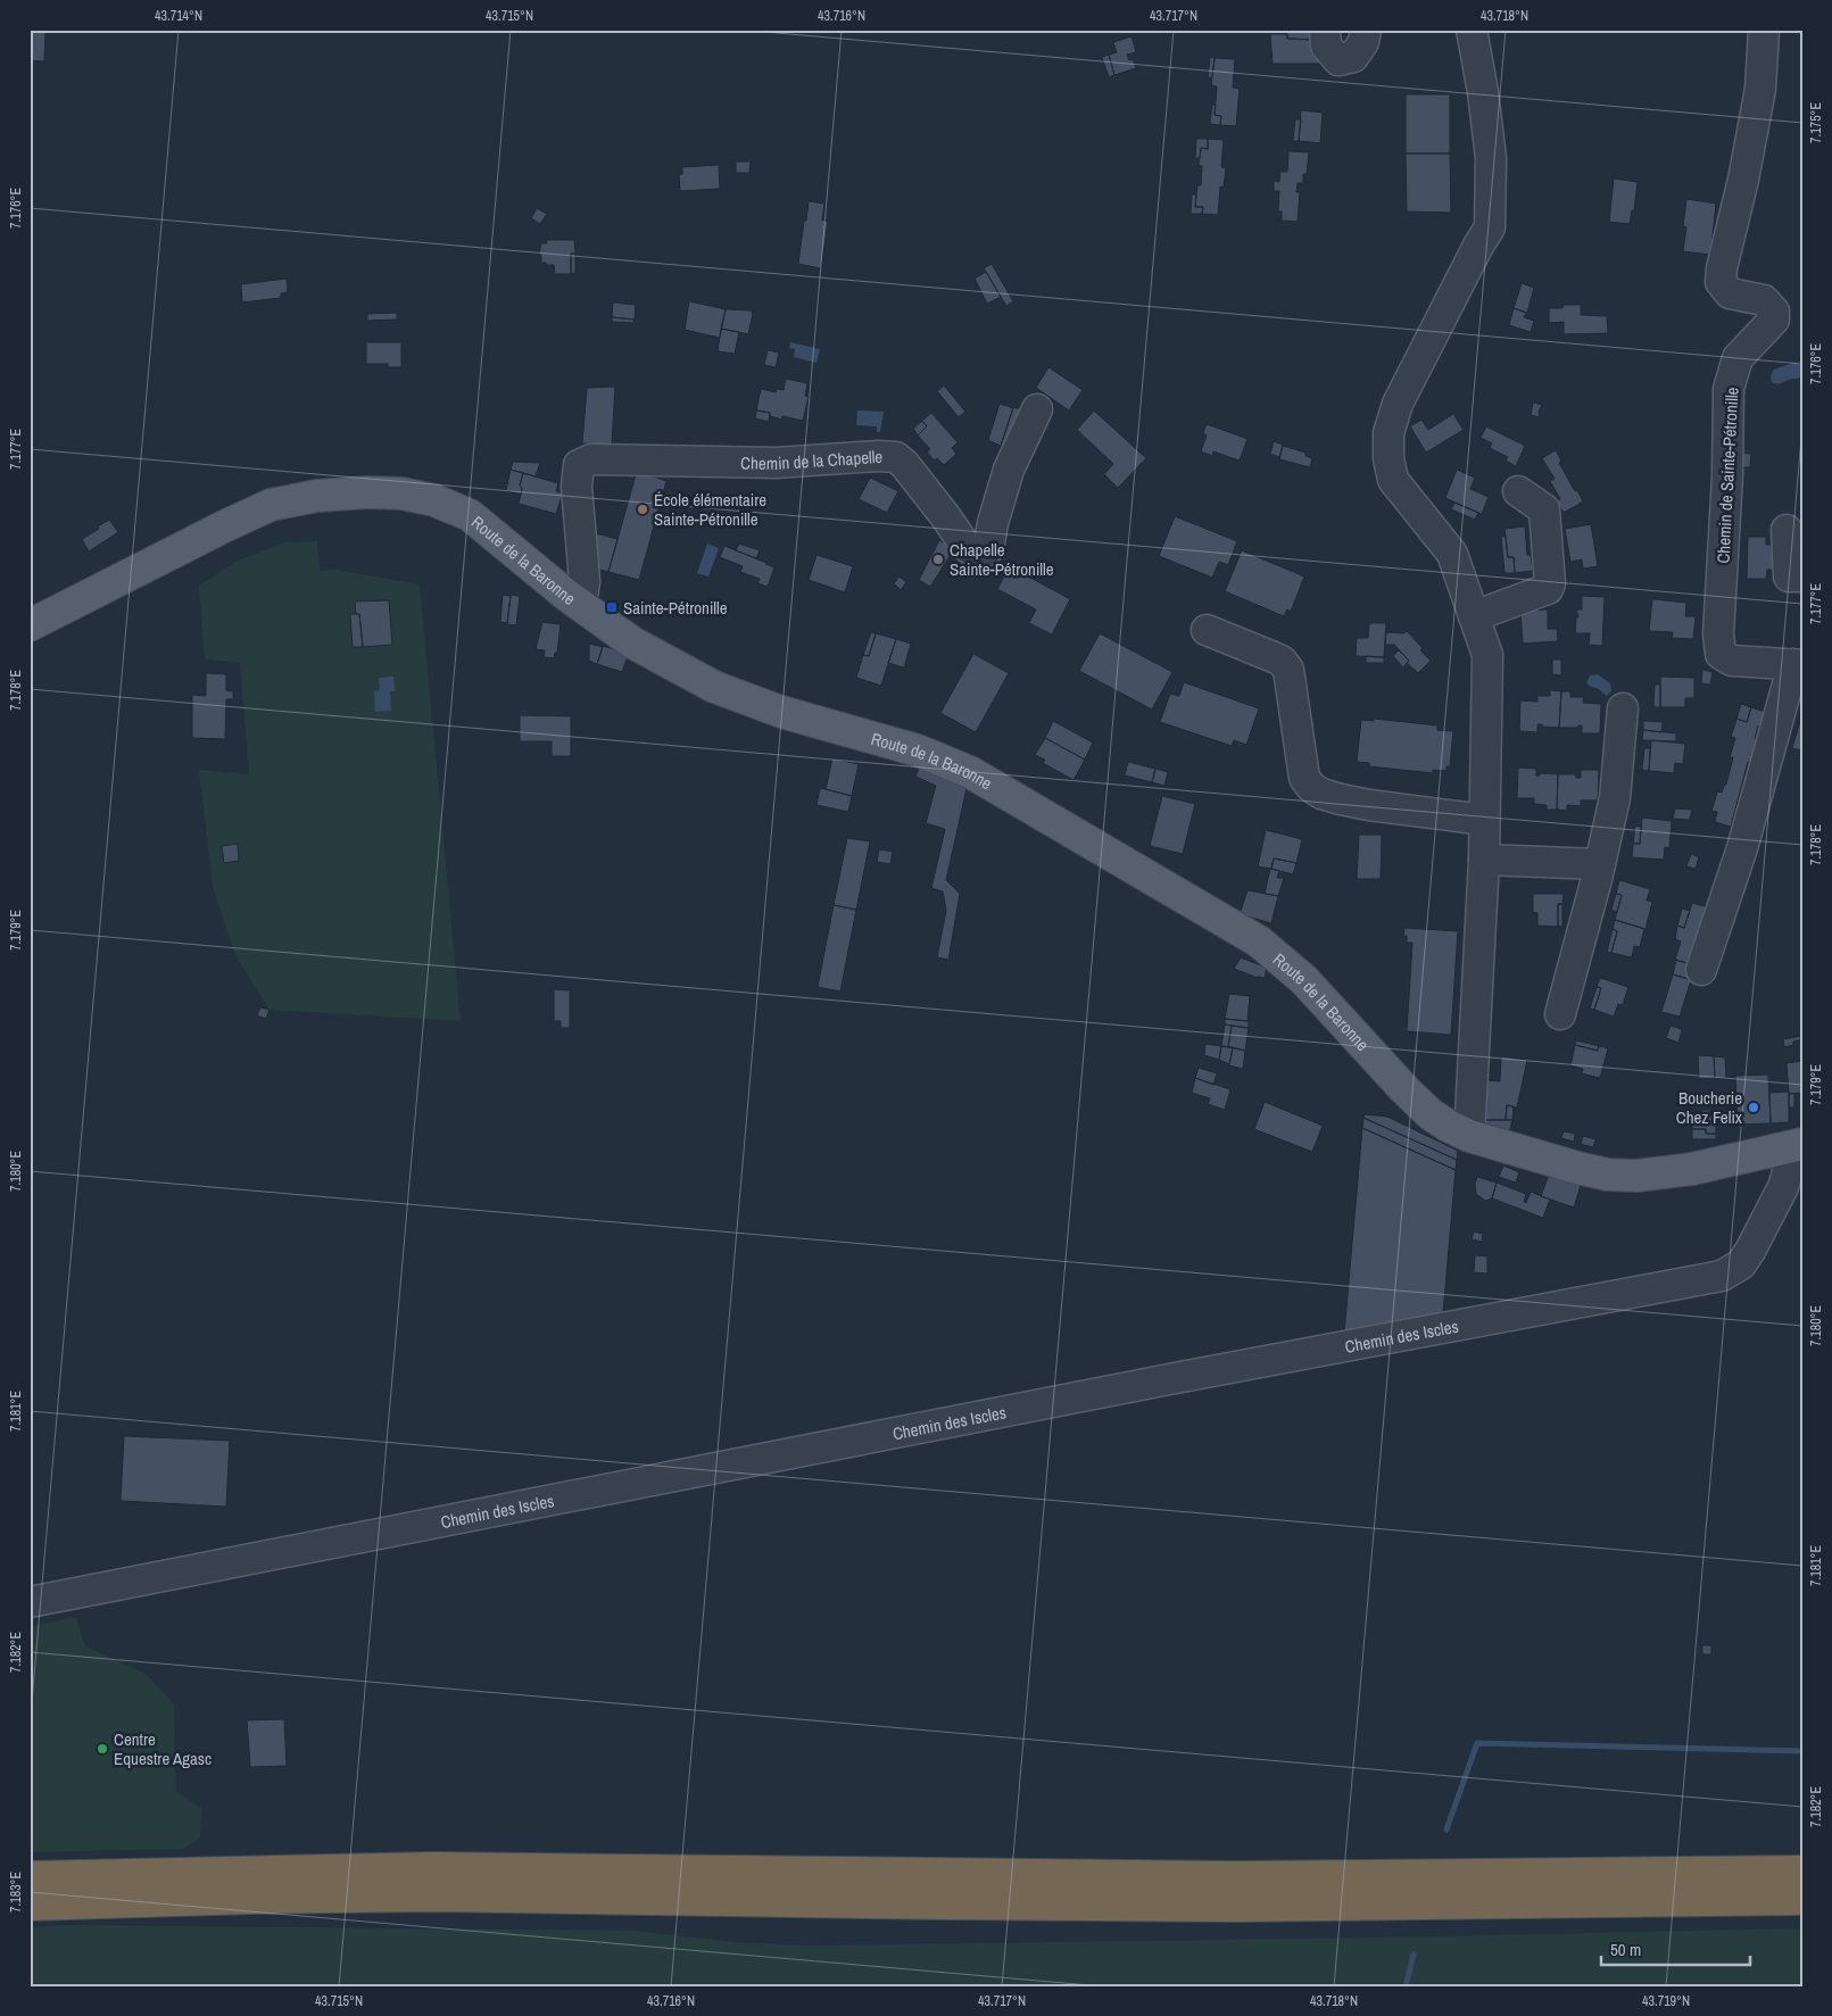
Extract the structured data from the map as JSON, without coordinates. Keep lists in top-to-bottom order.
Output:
{
  "streets": {
    "main road": ["Route de la Baronne"],
    "street": ["Chemin de la Chapelle", "Chemin de Sainte-Pétronille", "Chemin des Iscles"]
  },
  "crossings": [
    ["Chemin de la Chapelle", "Route de la Baronne"],
    ["Route de la Baronne", "Chemin des Iscles"]
  ],
  "places": {
    "other": [
      "École élémentaire Sainte-Pétronille",
      "Chapelle Sainte-Pétronille",
      "Boucherie Chez Felix",
      "Centre Equestre Agasc"
    ],
    "transit": ["Sainte-Pétronille"]
  },
  "scale_bar": "50 m",
  "coordinates": [
    "43.714°N",
    "43.715°N",
    "43.716°N",
    "43.717°N",
    "43.718°N",
    "7.175°E",
    "7.176°E",
    "7.177°E",
    "7.178°E",
    "7.179°E",
    "7.180°E",
    "7.181°E",
    "7.182°E",
    "7.183°E",
    "43.719°N"
  ]
}
